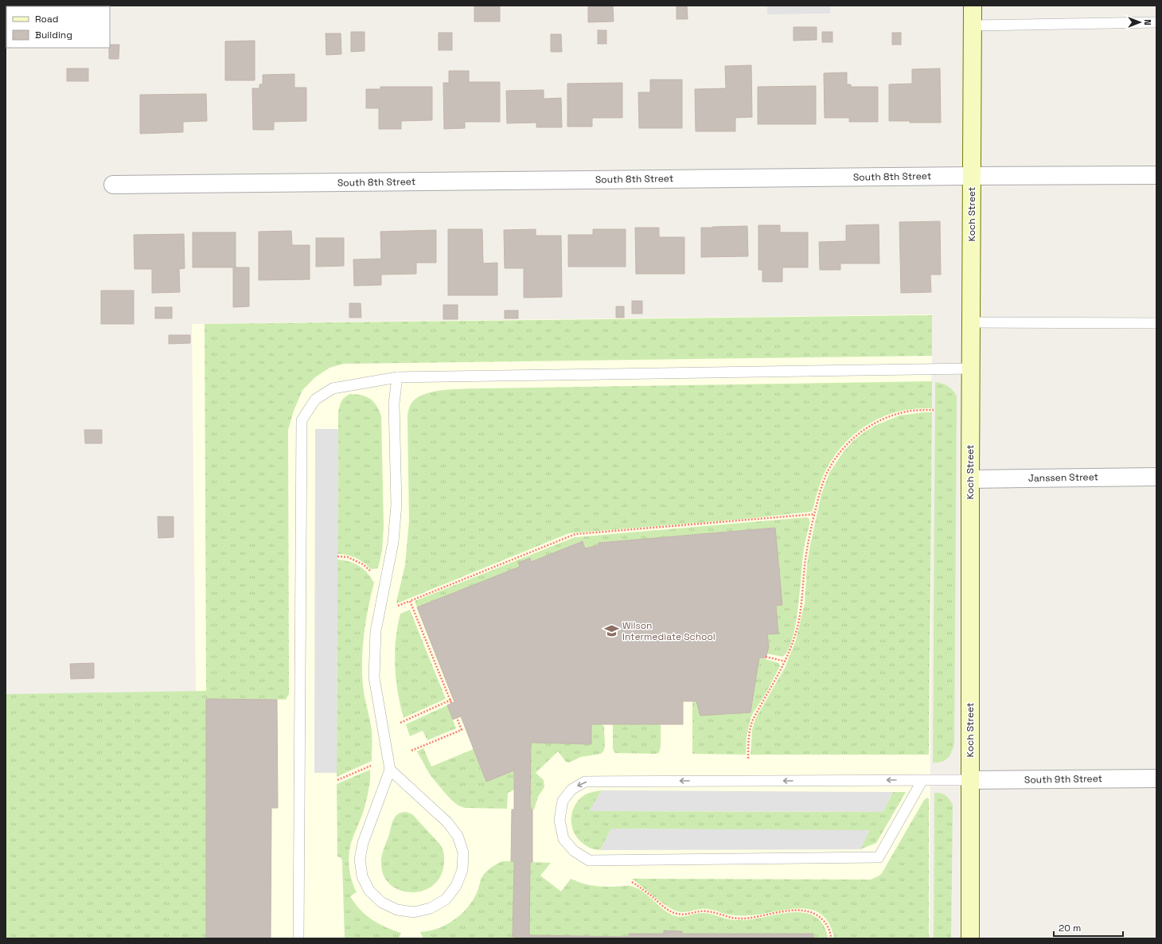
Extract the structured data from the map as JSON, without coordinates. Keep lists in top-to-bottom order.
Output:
{
  "streets": {
    "street": [
      "South 8th Street",
      "Koch Street",
      "Janssen Street",
      "South 9th Street"
    ]
  },
  "crossings": [
    ["South 8th Street", "Koch Street"],
    ["Koch Street", "Janssen Street"],
    ["Koch Street", "South 9th Street"]
  ],
  "places": {
    "school or university": ["Wilson Intermediate School"]
  },
  "legend": ["Road", "Building"],
  "scale_bar": "20 m",
  "north": "right"
}
